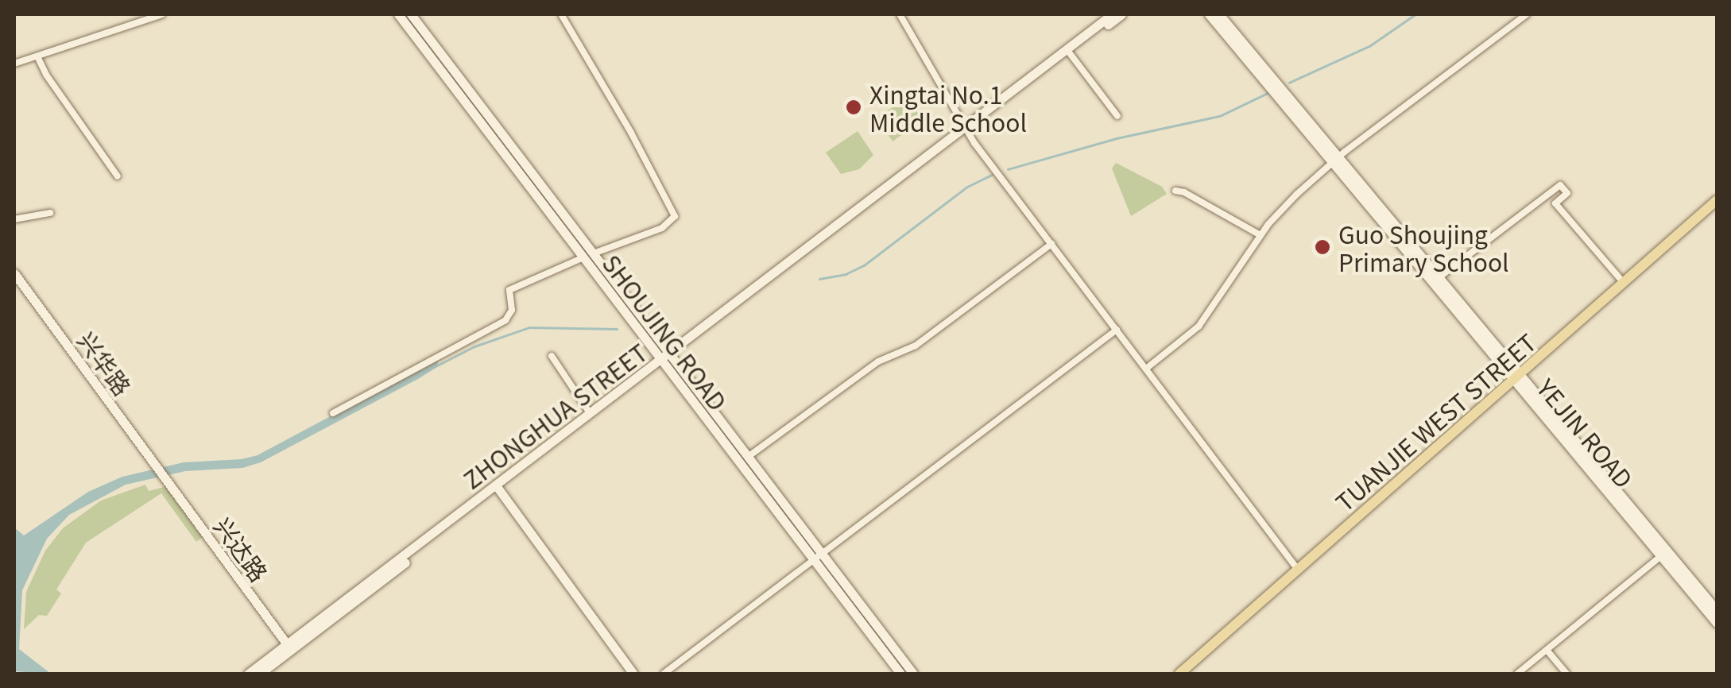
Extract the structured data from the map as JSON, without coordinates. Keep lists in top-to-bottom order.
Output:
{
  "streets": {
    "main road": ["TUANJIE WEST STREET"],
    "street": [
      "SHOUJING ROAD",
      "兴华路",
      "ZHONGHUA STREET",
      "YEJIN ROAD",
      "兴达路"
    ]
  },
  "crossings": [
    ["SHOUJING ROAD", "ZHONGHUA STREET"],
    ["兴华路", "兴达路"],
    ["ZHONGHUA STREET", "兴达路"],
    ["TUANJIE WEST STREET", "YEJIN ROAD"]
  ],
  "places": ["Xingtai No.1 Middle School", "Guo Shoujing Primary School"]
}
